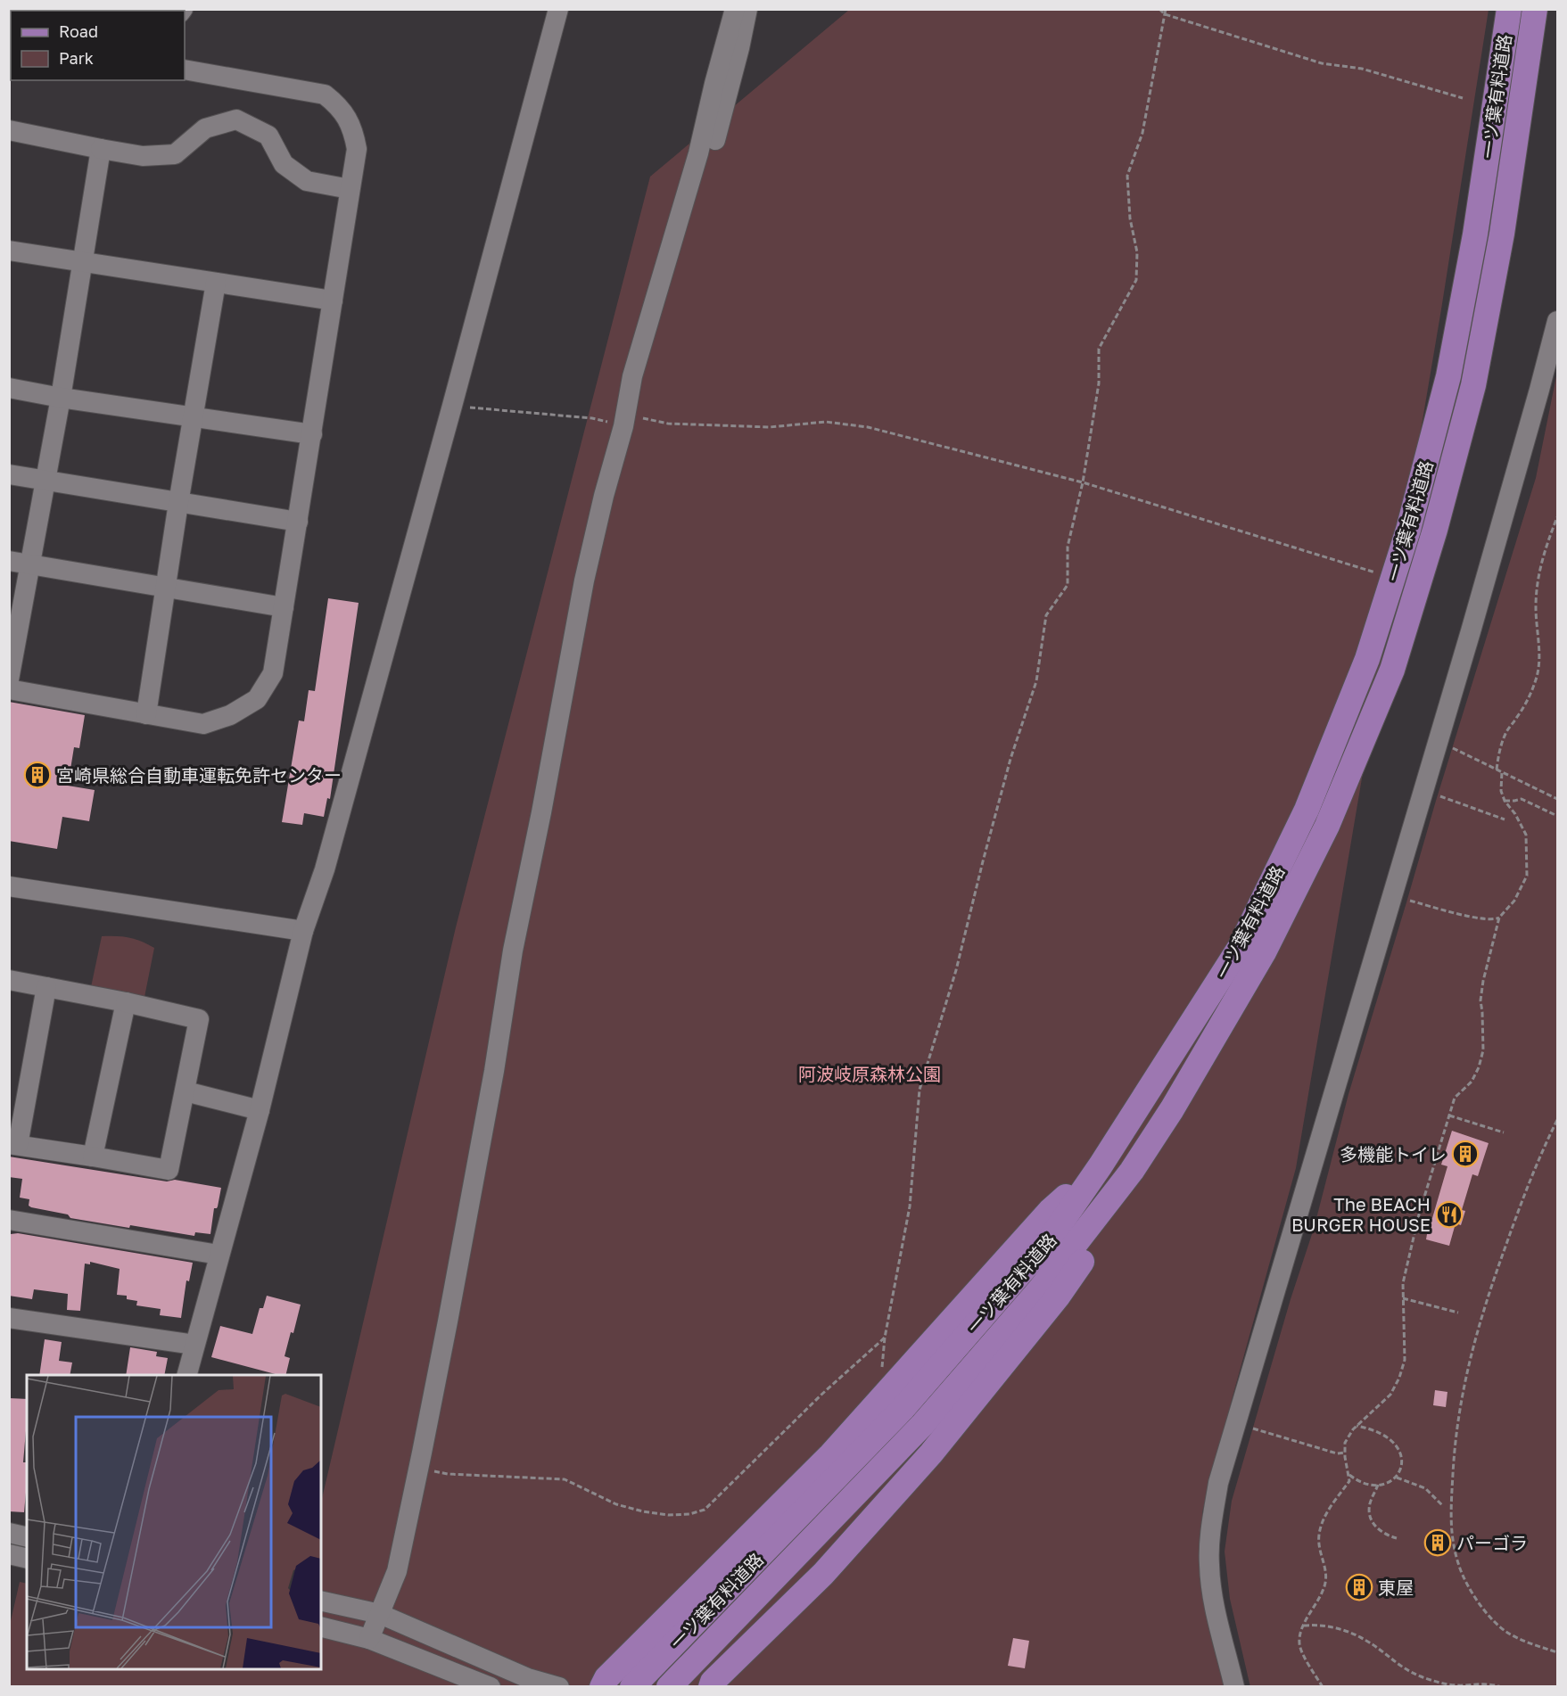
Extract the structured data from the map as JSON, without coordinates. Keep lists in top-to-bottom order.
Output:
{
  "streets": {
    "main road": ["一ツ葉有料道路"]
  },
  "parks": ["阿波岐原森林公園"],
  "places": {
    "building": [
      "宮崎県総合自動車運転免許センター",
      "多機能トイレ",
      "パーゴラ",
      "東屋"
    ],
    "restaurant": ["The BEACH BURGER HOUSE"]
  },
  "legend": ["Road", "Park"]
}
